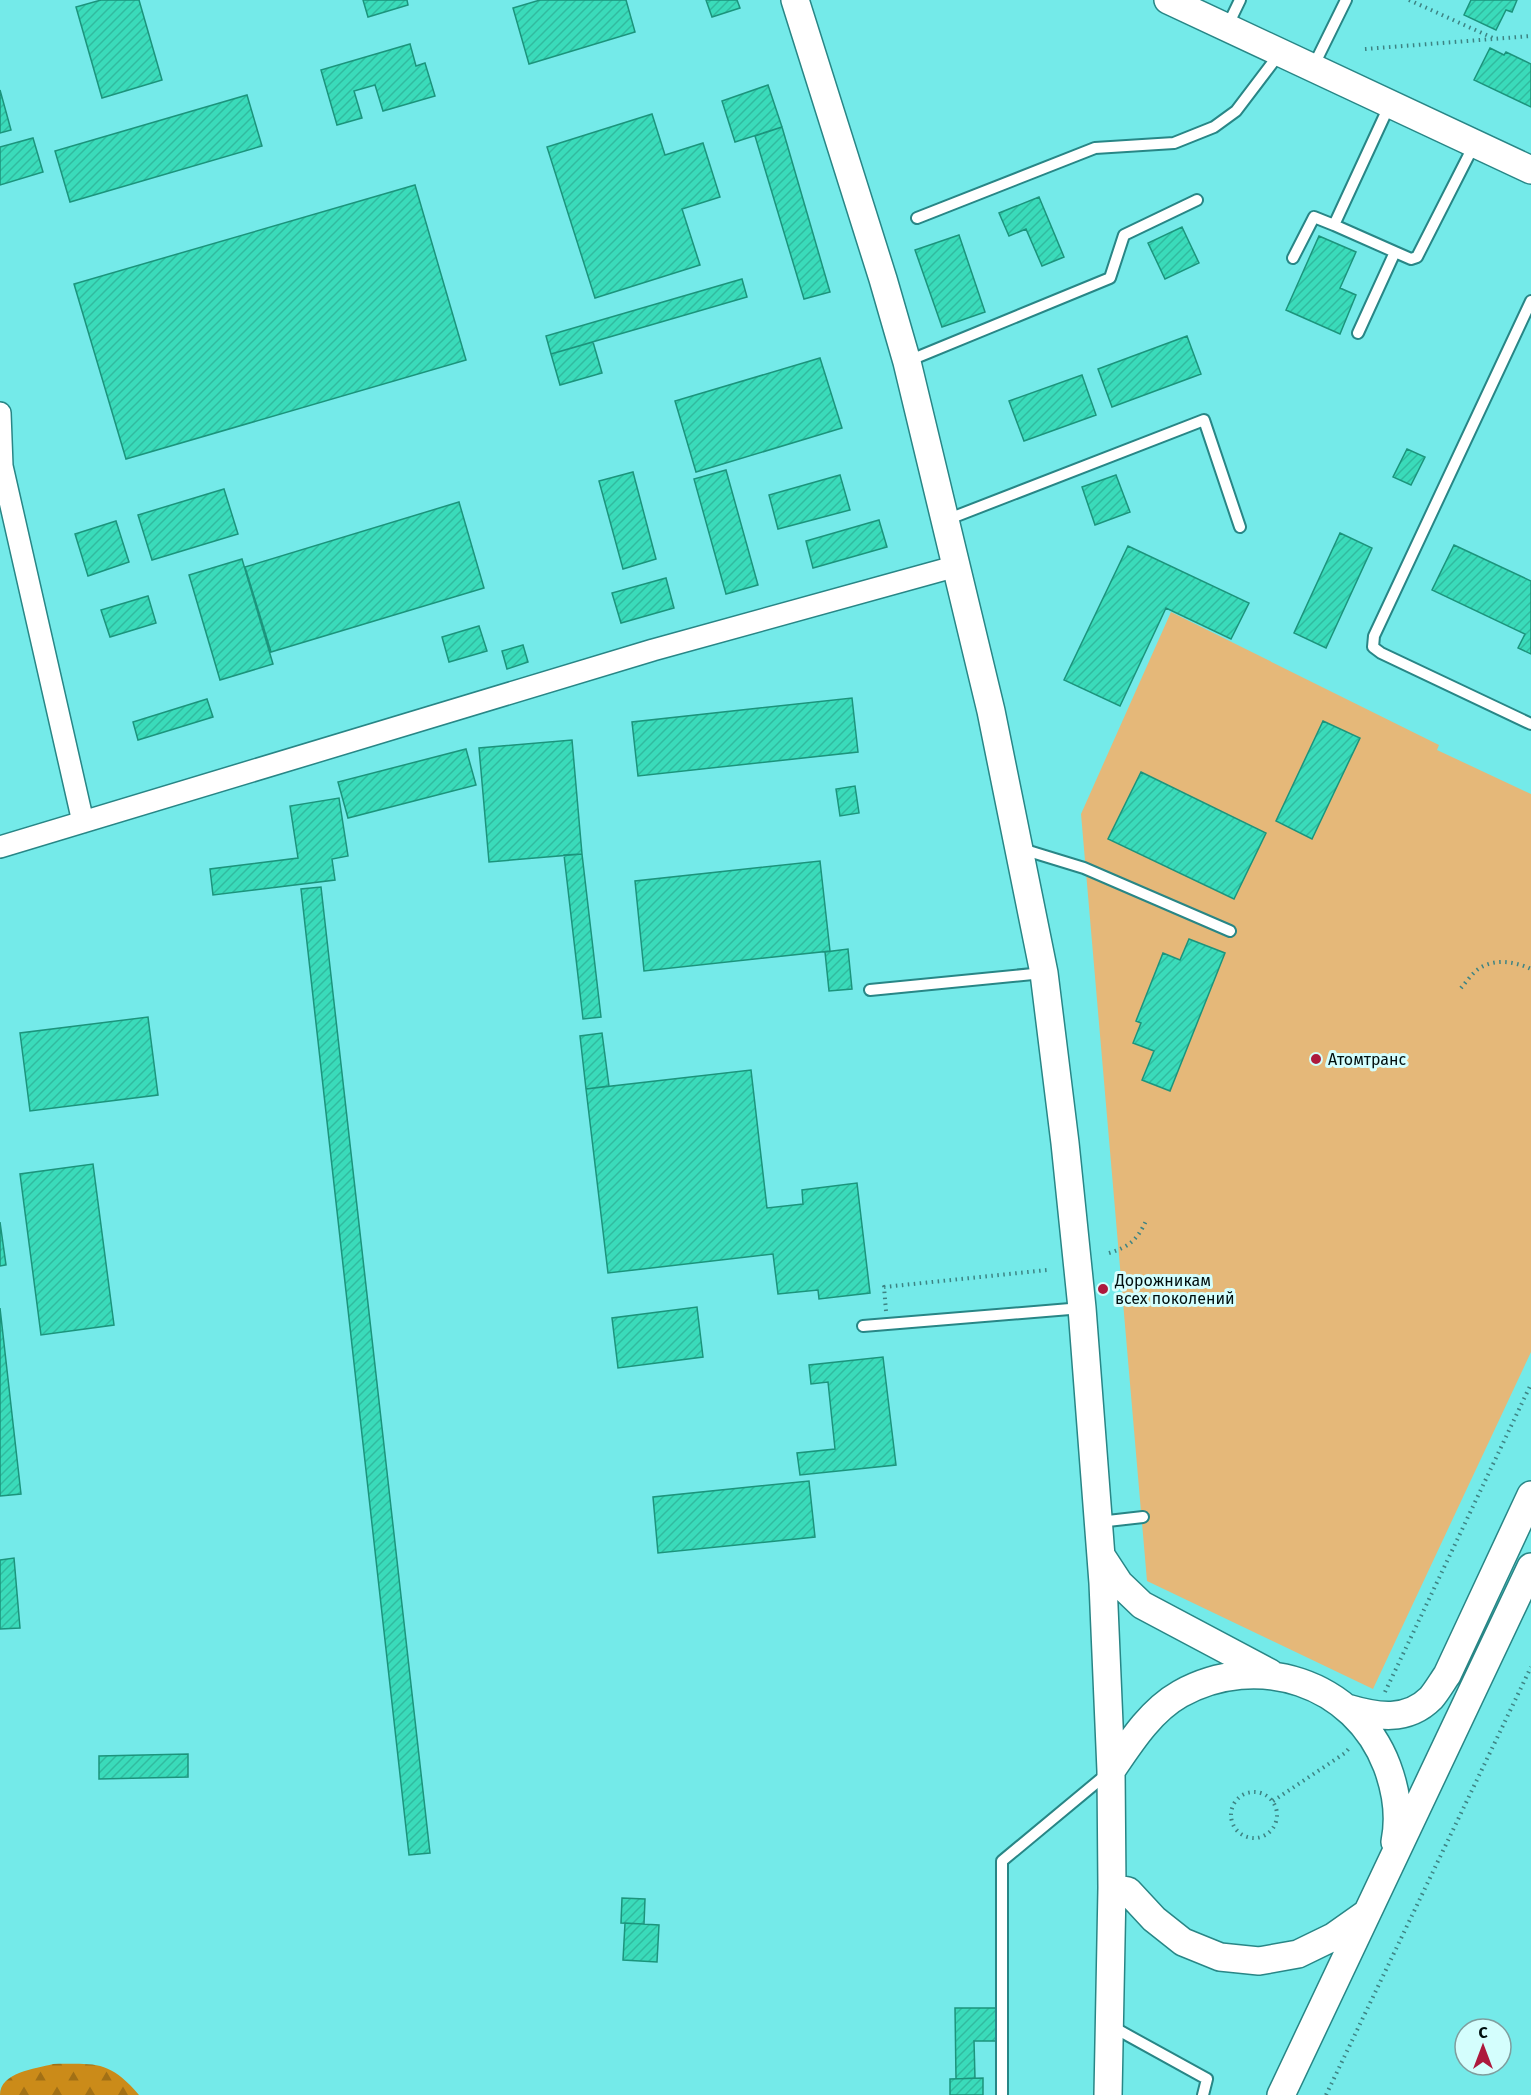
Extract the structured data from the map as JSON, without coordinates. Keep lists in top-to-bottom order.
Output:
{
  "places": ["Атомтранс", "Дорожникам всех поколений"],
  "north": "top"
}
